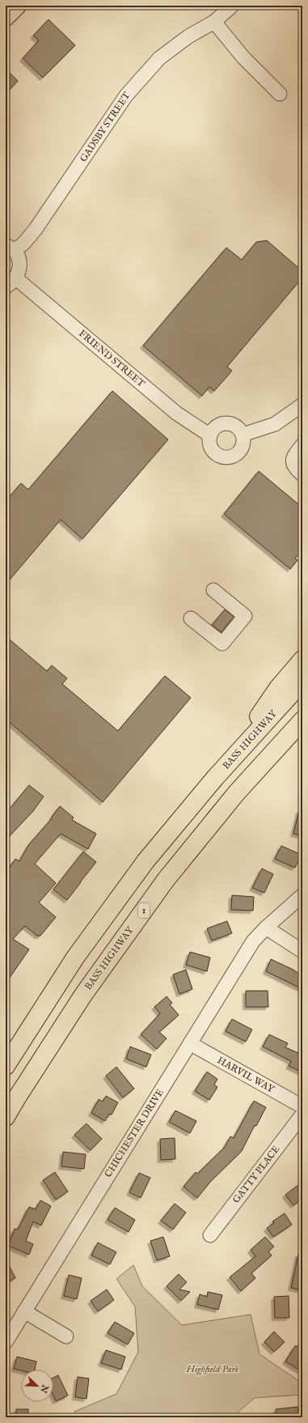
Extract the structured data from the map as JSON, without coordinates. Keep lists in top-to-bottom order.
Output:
{
  "streets": {
    "main road": ["BASS HIGHWAY", "1"],
    "street": [
      "GADSBY STREET",
      "FRIEND STREET",
      "HARVIL WAY",
      "CHICHESTER DRIVE",
      "GATTY PLACE"
    ]
  },
  "crossings": [
    ["HARVIL WAY", "CHICHESTER DRIVE"]
  ],
  "parks": ["Highfield Park"],
  "north": "bottom right"
}
